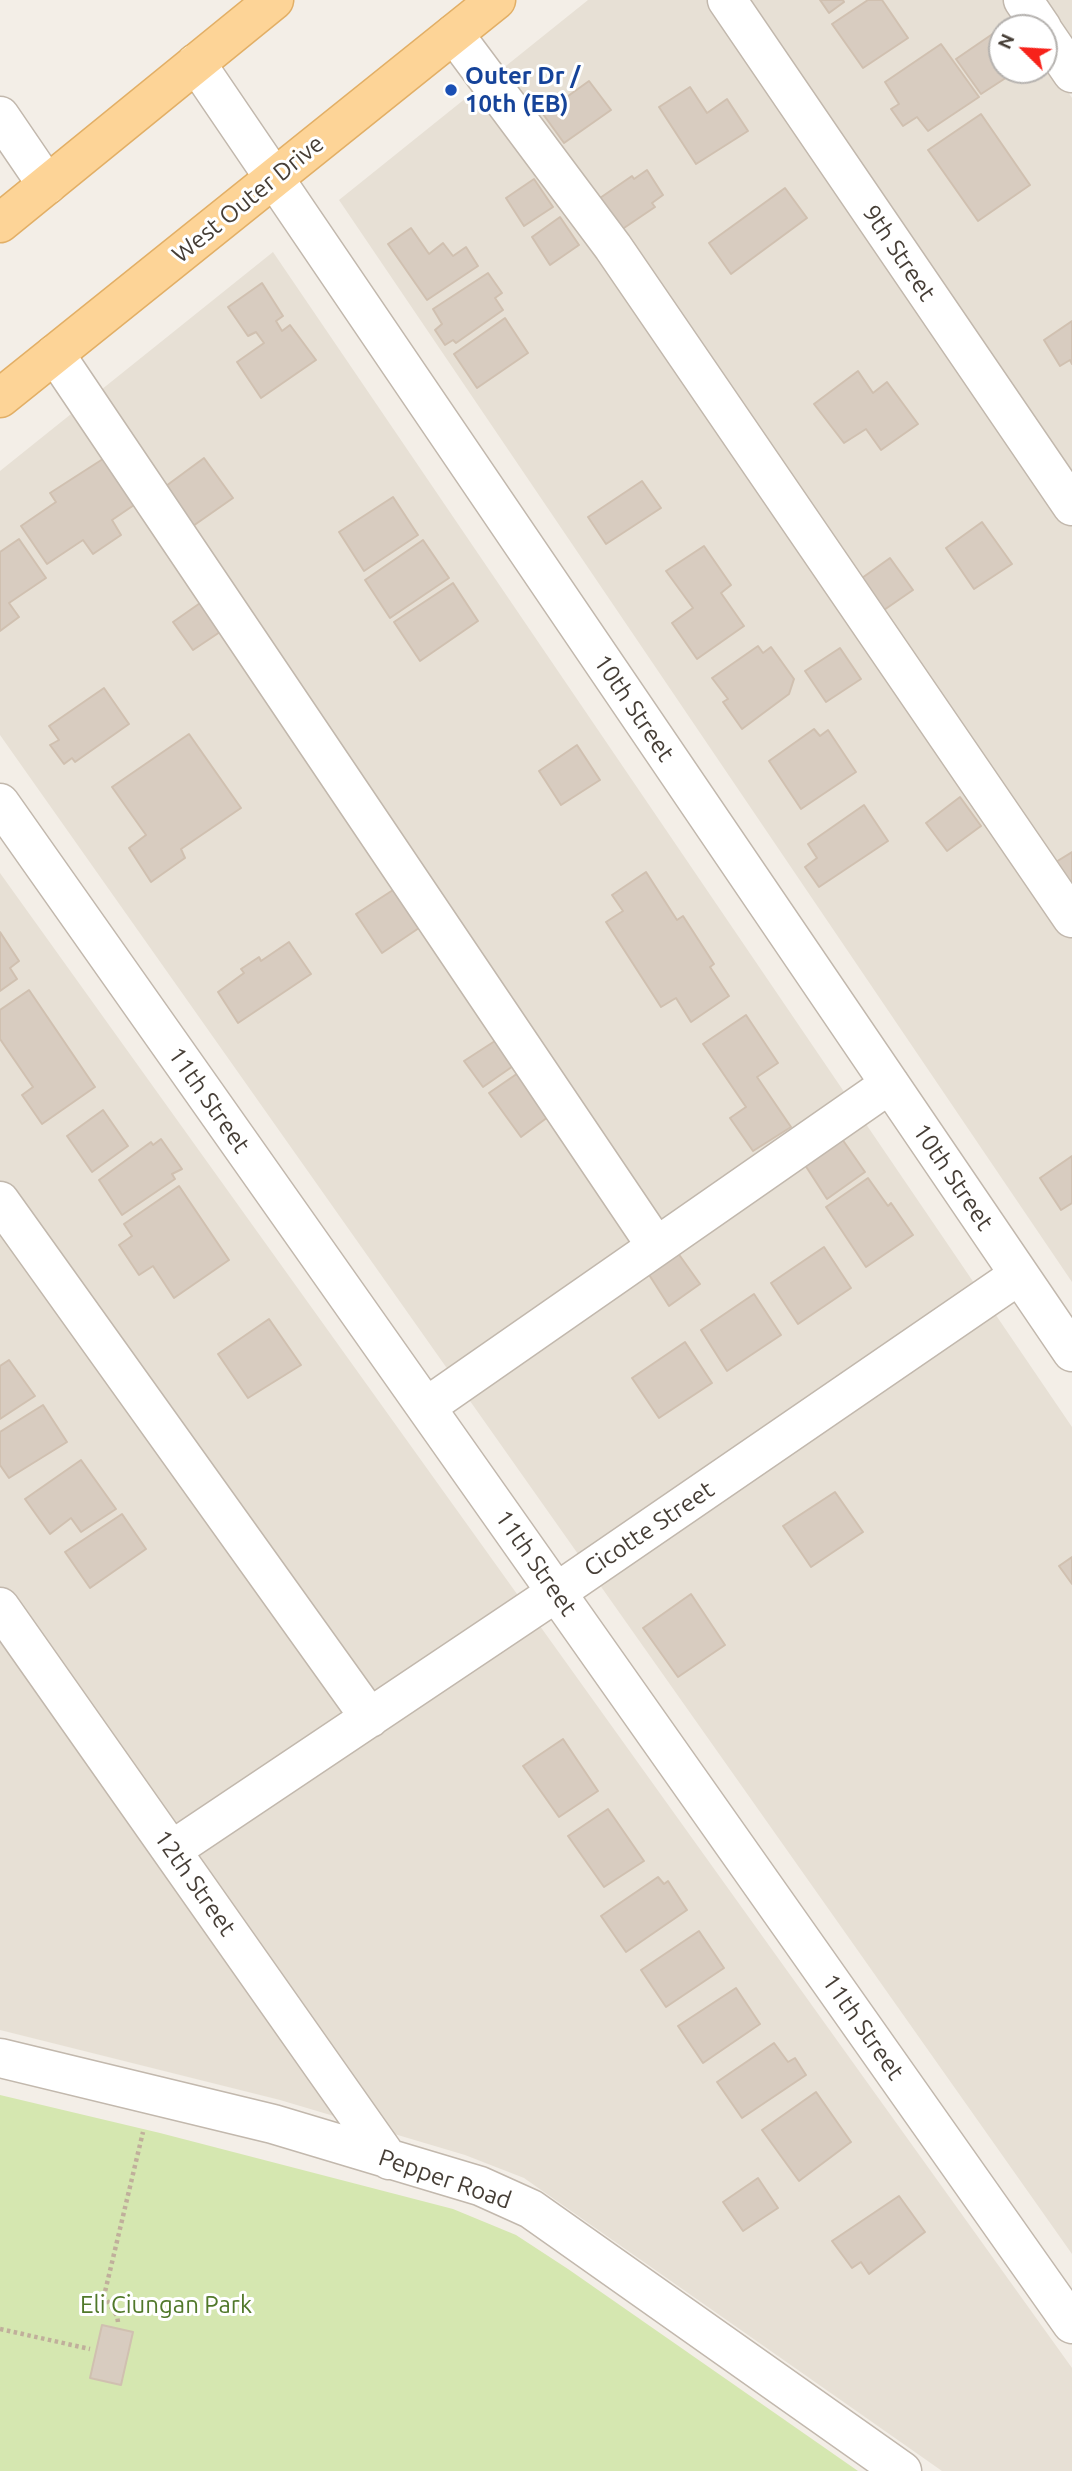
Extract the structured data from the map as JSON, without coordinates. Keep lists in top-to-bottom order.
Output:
{
  "streets": {
    "main road": ["West Outer Drive"],
    "street": [
      "9th Street",
      "10th Street",
      "11th Street",
      "Cicotte Street",
      "12th Street",
      "Pepper Road"
    ]
  },
  "crossings": [
    ["West Outer Drive", "10th Street"],
    ["10th Street", "Cicotte Street"],
    ["11th Street", "Cicotte Street"],
    ["Cicotte Street", "12th Street"],
    ["12th Street", "Pepper Road"]
  ],
  "parks": ["Eli Ciungan Park"],
  "places": ["Outer Dr / 10th (EB)"],
  "north": "top left"
}
